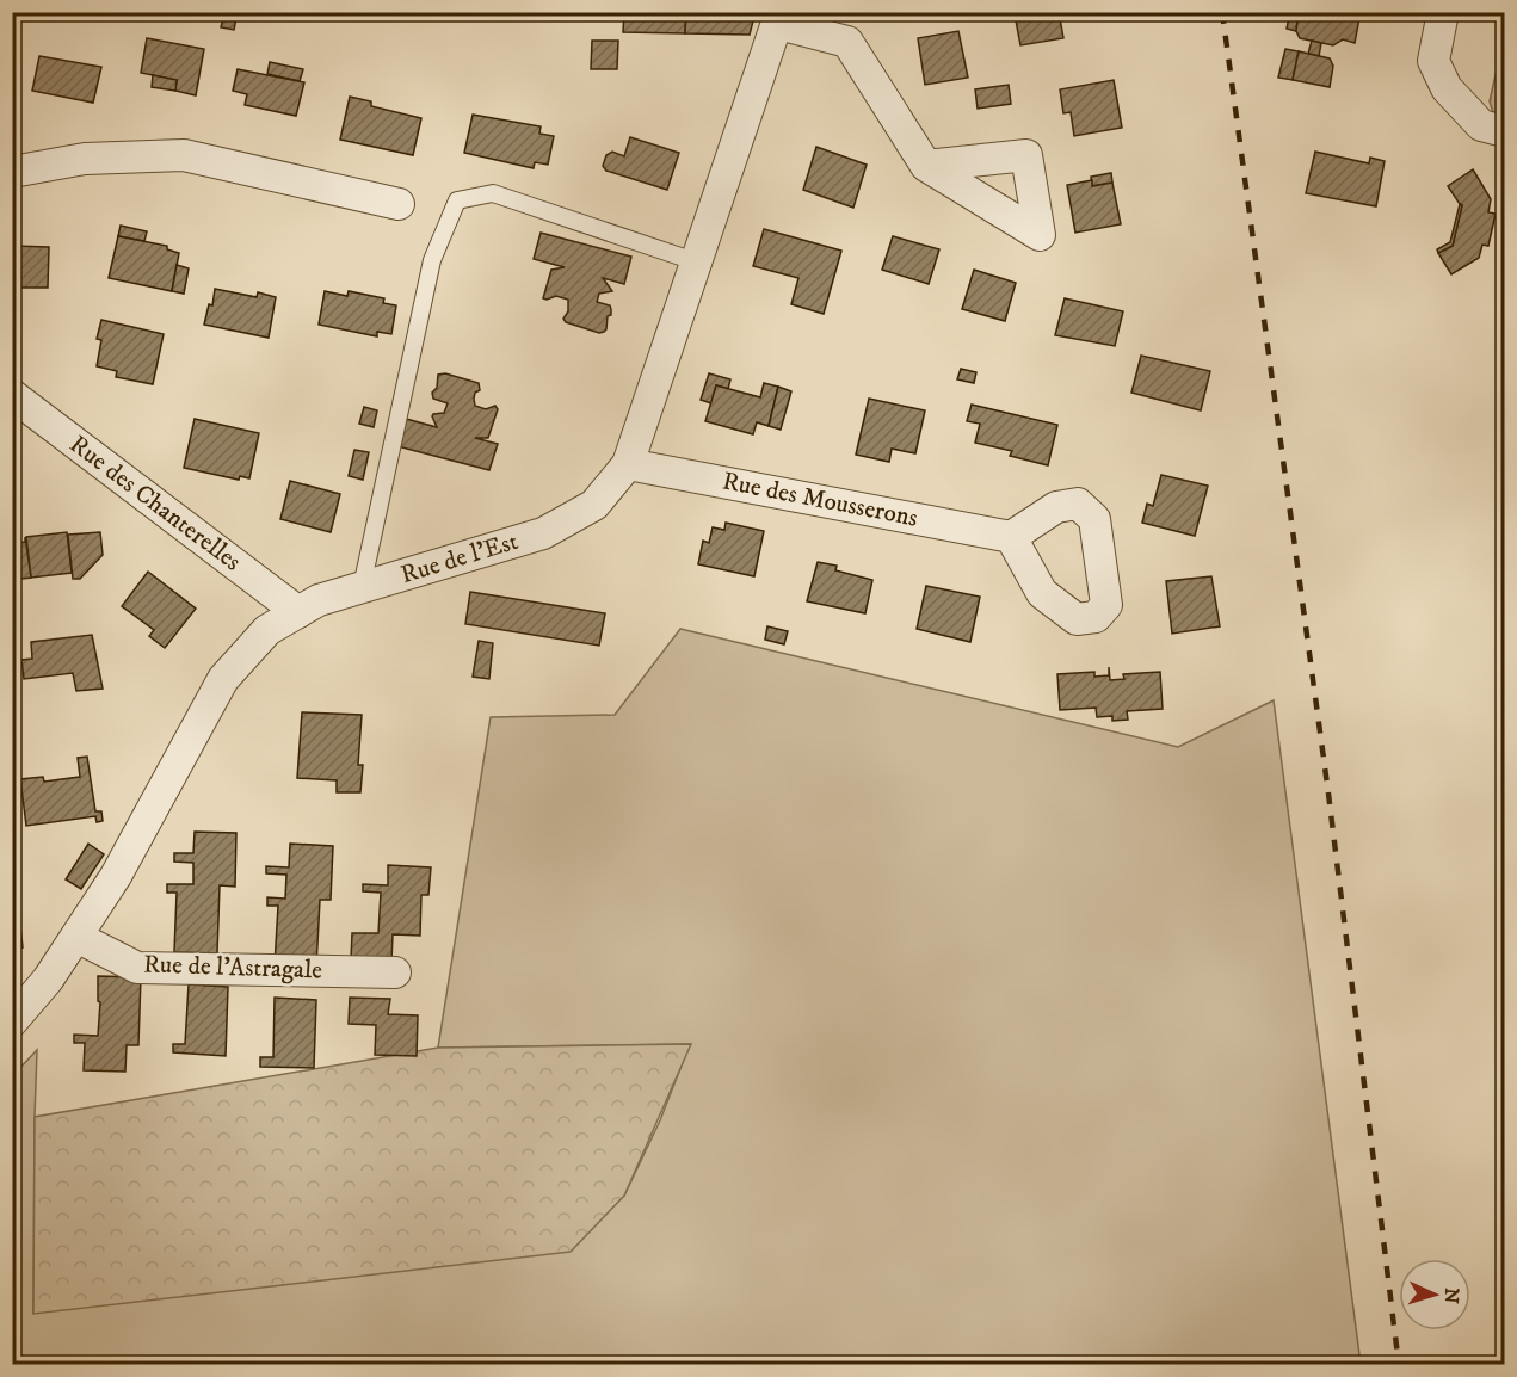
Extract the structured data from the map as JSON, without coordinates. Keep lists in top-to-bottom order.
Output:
{
  "streets": {
    "street": [
      "Rue des Mousserons",
      "Rue des Chanterelles",
      "Rue de l'Est",
      "Rue de l'Astragale"
    ]
  },
  "crossings": [
    ["Rue des Mousserons", "Rue de l'Est"],
    ["Rue des Chanterelles", "Rue de l'Est"],
    ["Rue de l'Est", "Rue de l'Astragale"]
  ],
  "north": "right"
}
